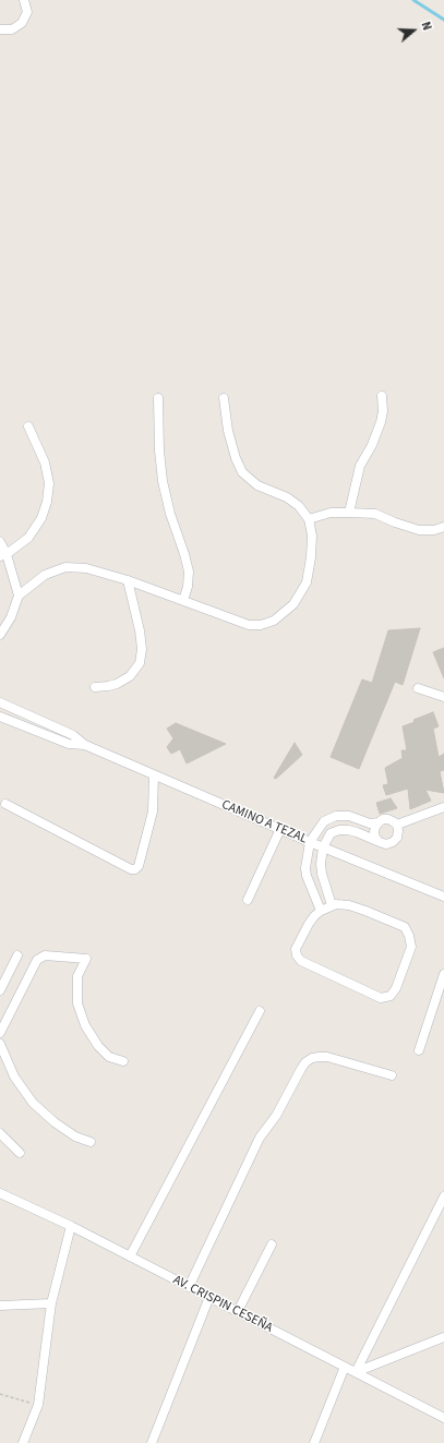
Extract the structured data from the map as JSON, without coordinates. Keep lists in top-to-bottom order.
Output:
{
  "streets": {
    "street": ["CAMINO A TEZAL", "AV. CRISPIN CESEÑA"]
  },
  "north": "right"
}
